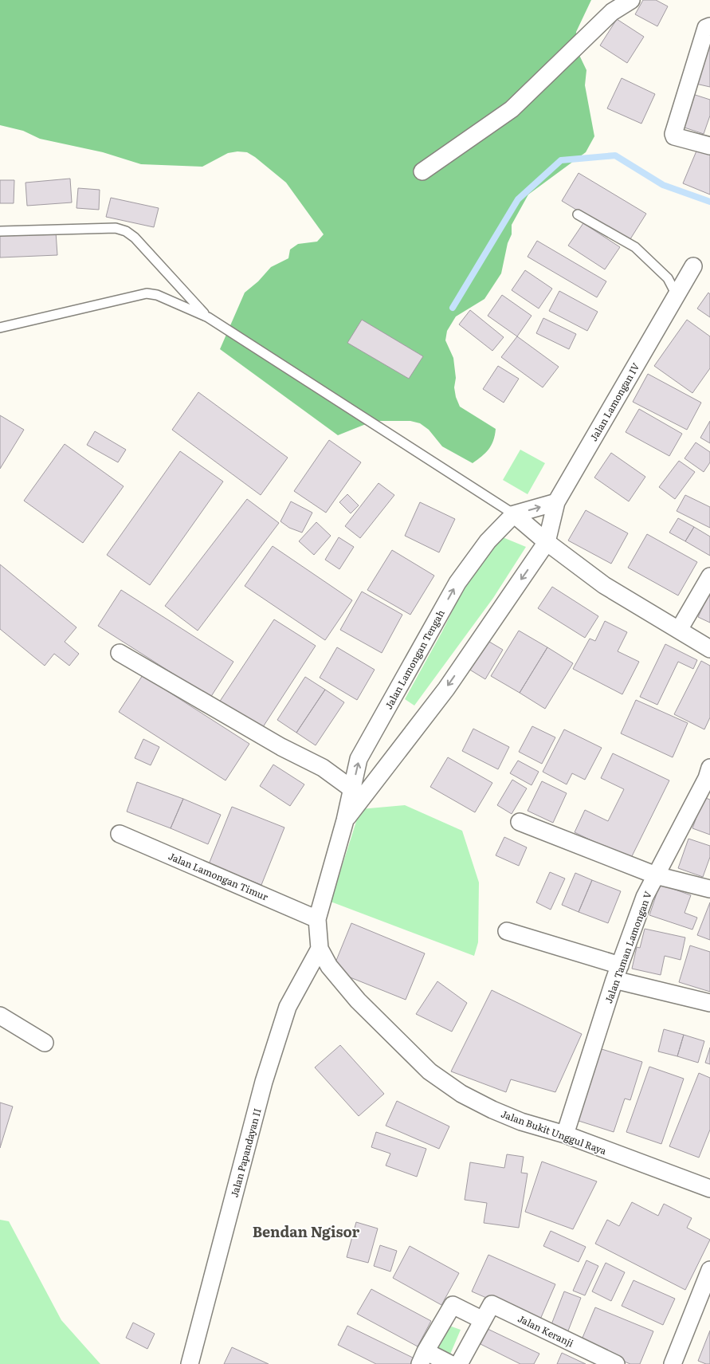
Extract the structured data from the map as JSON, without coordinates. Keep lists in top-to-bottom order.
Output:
{
  "streets": {
    "street": [
      "Jalan Lamongan IV",
      "Jalan Lamongan Tengah",
      "Jalan Lamongan Timur",
      "Jalan Taman Lamongan V",
      "Jalan Bukit Unggul Raya",
      "Jalan Papandayan II",
      "Jalan Keranji"
    ]
  },
  "crossings": [
    ["Jalan Lamongan IV", "Jalan Lamongan Tengah"],
    ["Jalan Lamongan Tengah", "Jalan Lamongan Timur"],
    ["Jalan Lamongan Tengah", "Jalan Bukit Unggul Raya"],
    ["Jalan Lamongan Timur", "Jalan Bukit Unggul Raya"],
    ["Jalan Taman Lamongan V", "Jalan Bukit Unggul Raya"],
    ["Jalan Bukit Unggul Raya", "Jalan Papandayan II"]
  ],
  "districts": ["Bendan Ngisor"]
}
